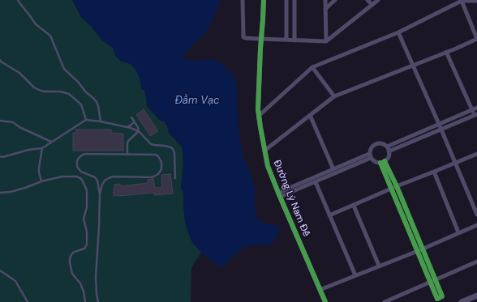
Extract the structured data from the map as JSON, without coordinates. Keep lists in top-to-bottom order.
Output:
{
  "streets": {
    "street": ["Đường Lý Nam Đế"]
  },
  "water": ["Đầm Vạc"]
}
